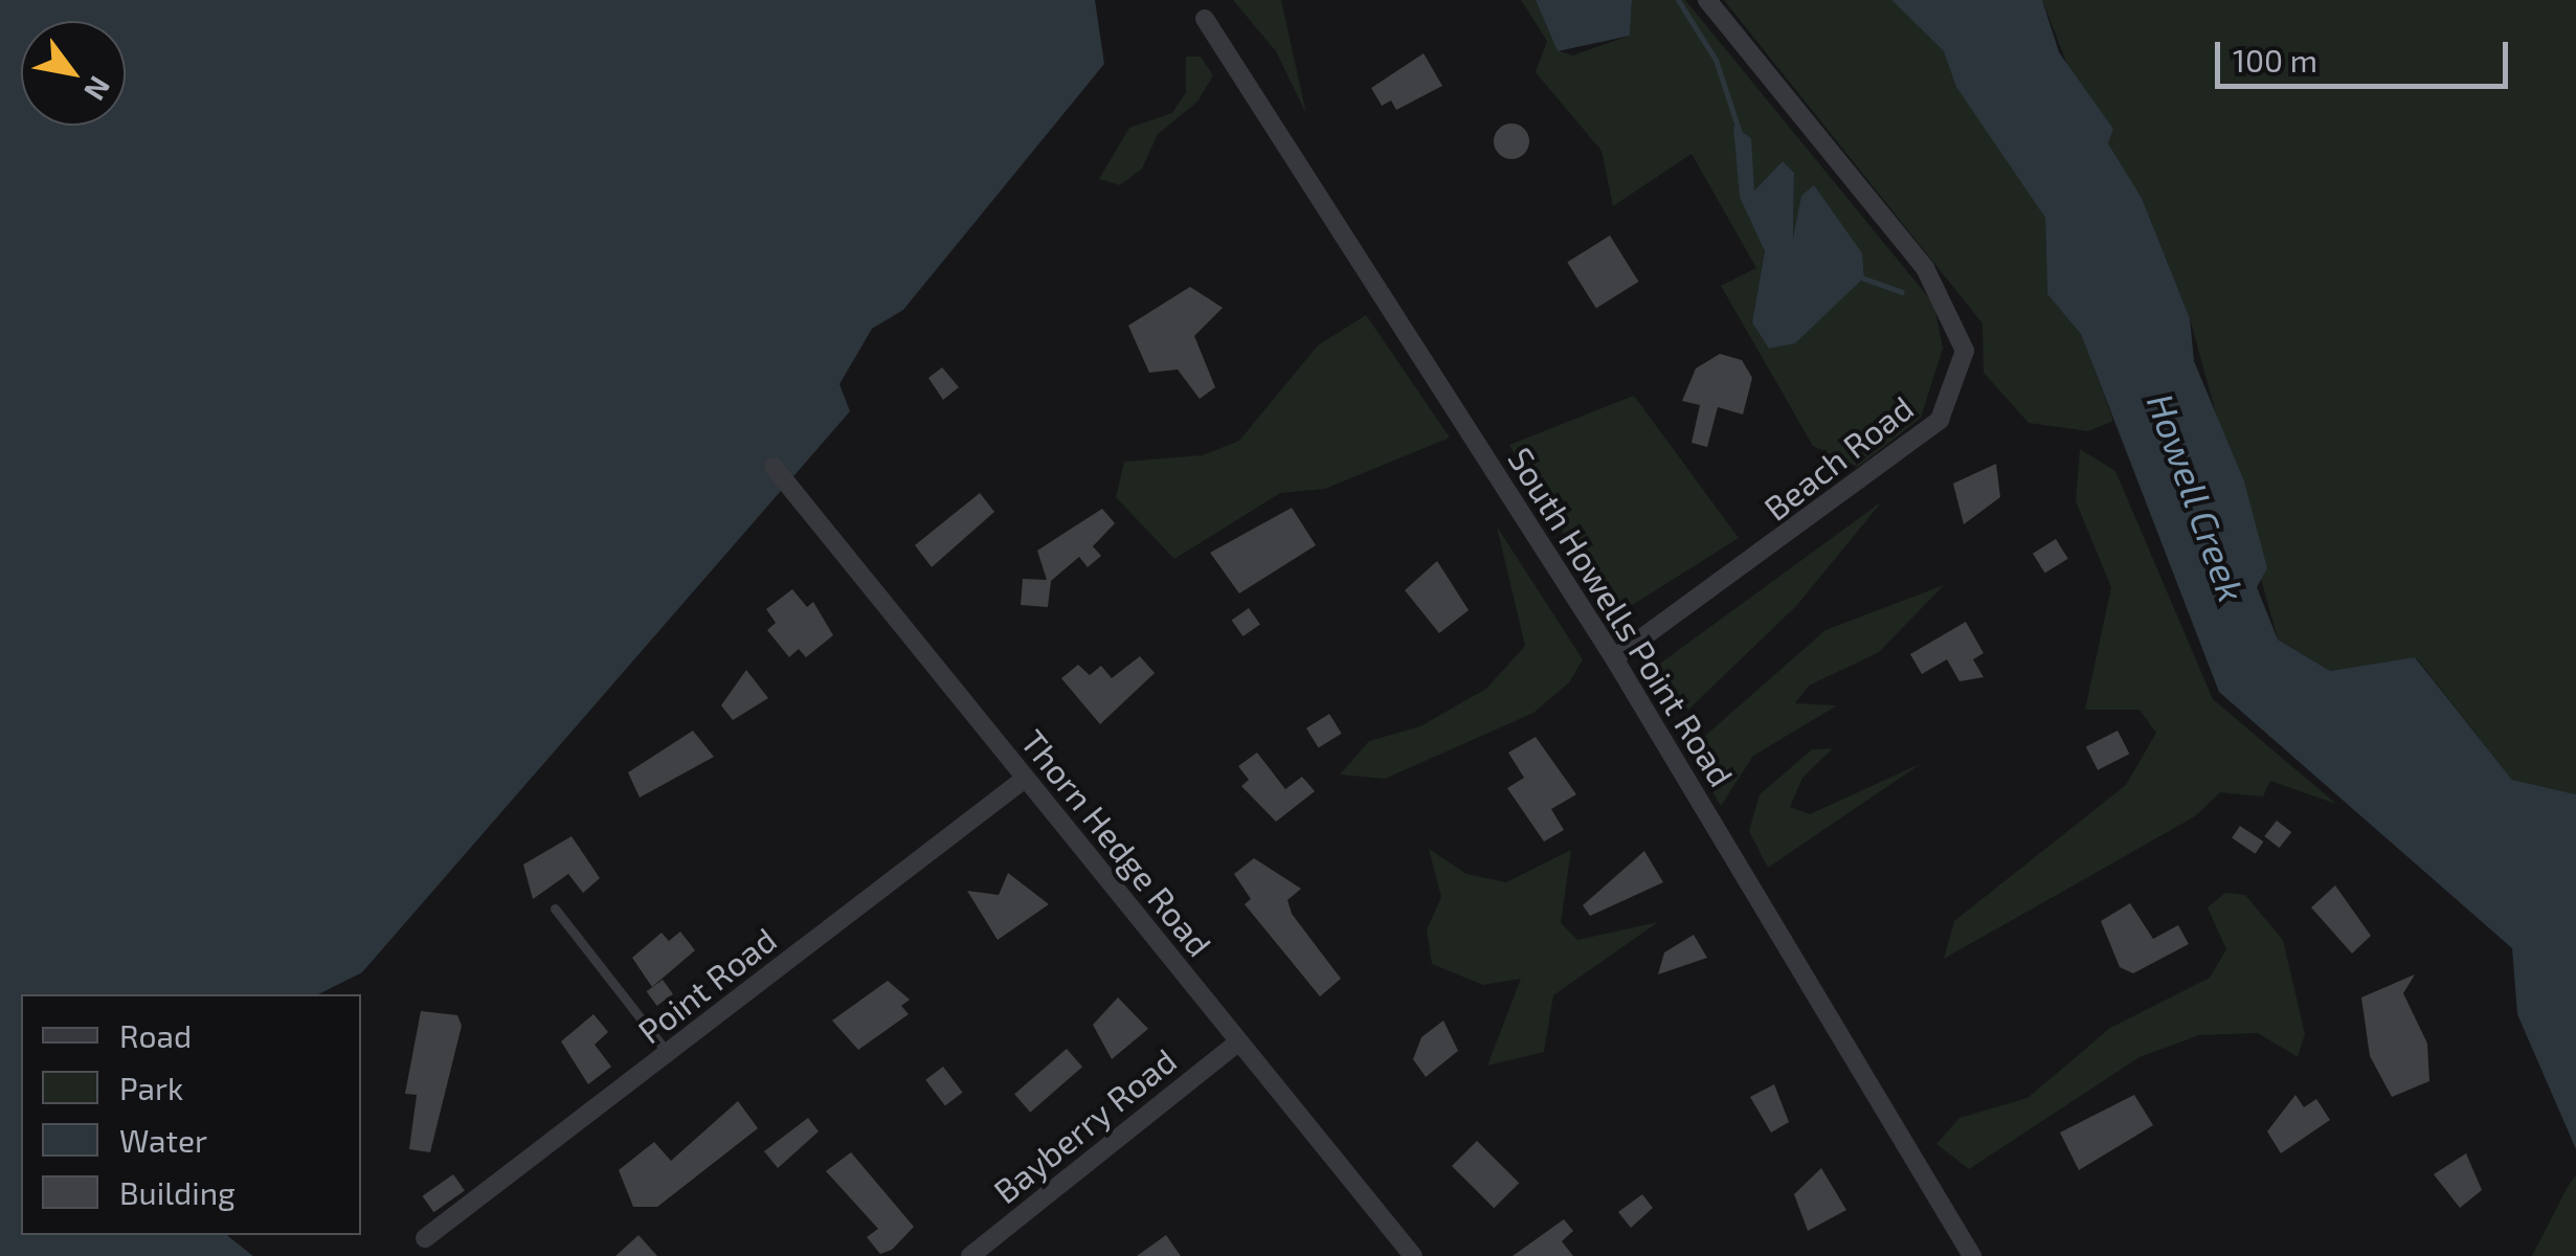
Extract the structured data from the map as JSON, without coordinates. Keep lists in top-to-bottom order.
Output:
{
  "streets": {
    "street": [
      "Beach Road",
      "South Howells Point Road",
      "Thorn Hedge Road",
      "Point Road",
      "Bayberry Road"
    ]
  },
  "crossings": [
    ["Beach Road", "South Howells Point Road"],
    ["Thorn Hedge Road", "Point Road"],
    ["Thorn Hedge Road", "Bayberry Road"]
  ],
  "water": ["Howell Creek"],
  "legend": [
    "Road",
    "Park",
    "Water",
    "Building"
  ],
  "scale_bar": "100 m",
  "north": "bottom right"
}
